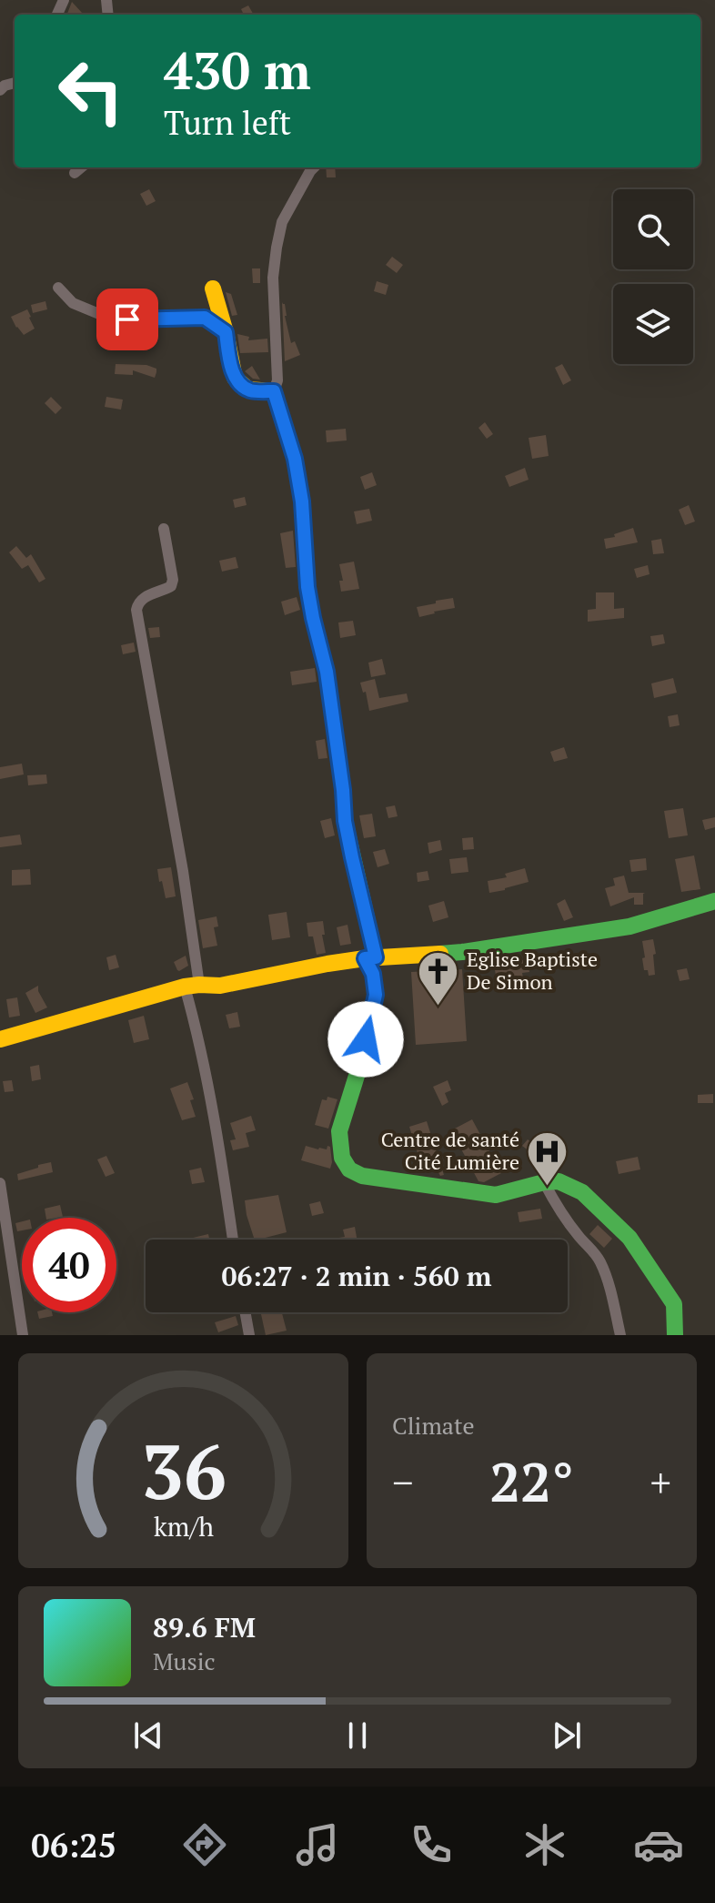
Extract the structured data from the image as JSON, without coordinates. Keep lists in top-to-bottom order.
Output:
{
  "places": {
    "church": ["Eglise Baptiste De Simon"],
    "hospital": ["Centre de santé Cité Lumière"]
  },
  "page": {
    "turn": ["430 m", "Turn left"],
    "limit": "40",
    "trip": "06:27 · 2 min · 560 m",
    "tile": "Climate",
    "heat": ["−", "22°", "+"],
    "song": ["89.6 FM", "Music"],
    "tabs": "06:25",
    "gauge": ["36", "km/h"]
  }
}
